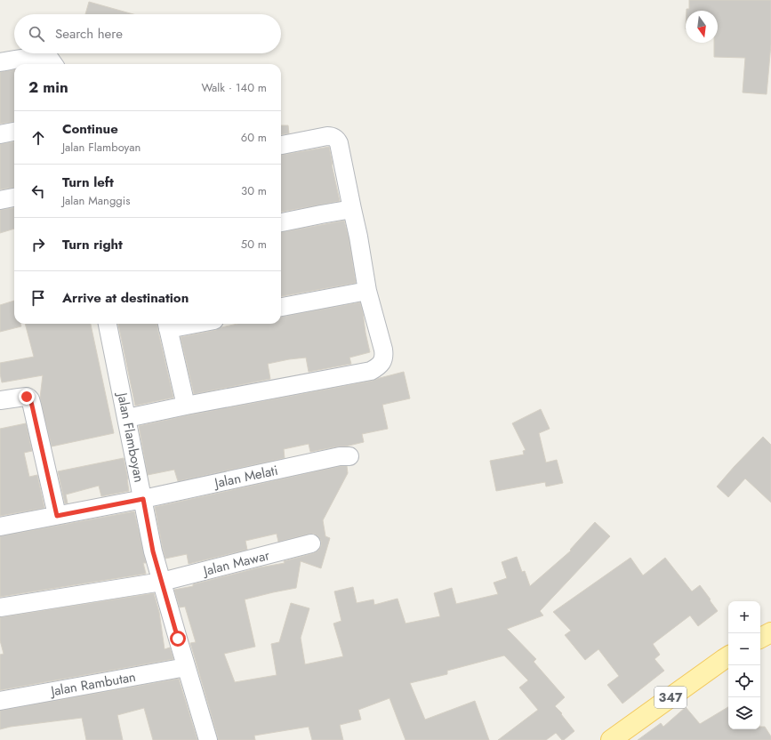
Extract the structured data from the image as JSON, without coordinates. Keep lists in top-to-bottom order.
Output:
{
  "streets": {
    "main road": ["347"],
    "street": [
      "Jalan Flamboyan",
      "Jalan Melati",
      "Jalan Mawar",
      "Jalan Rambutan"
    ]
  },
  "crossings": [
    ["Jalan Flamboyan", "Jalan Melati"],
    ["Jalan Flamboyan", "Jalan Mawar"],
    ["Jalan Flamboyan", "Jalan Rambutan"]
  ],
  "north": "bottom",
  "page": {
    "search": "Search here",
    "heading": ["2 min", "Walk · 140 m"],
    "list": [
      ["Continue", "Jalan Flamboyan", "60 m"],
      ["Turn left", "Jalan Manggis", "30 m"],
      ["Turn right", "50 m"],
      "Arrive at destination"
    ],
    "map_buttons": ["+", "−"]
  }
}
